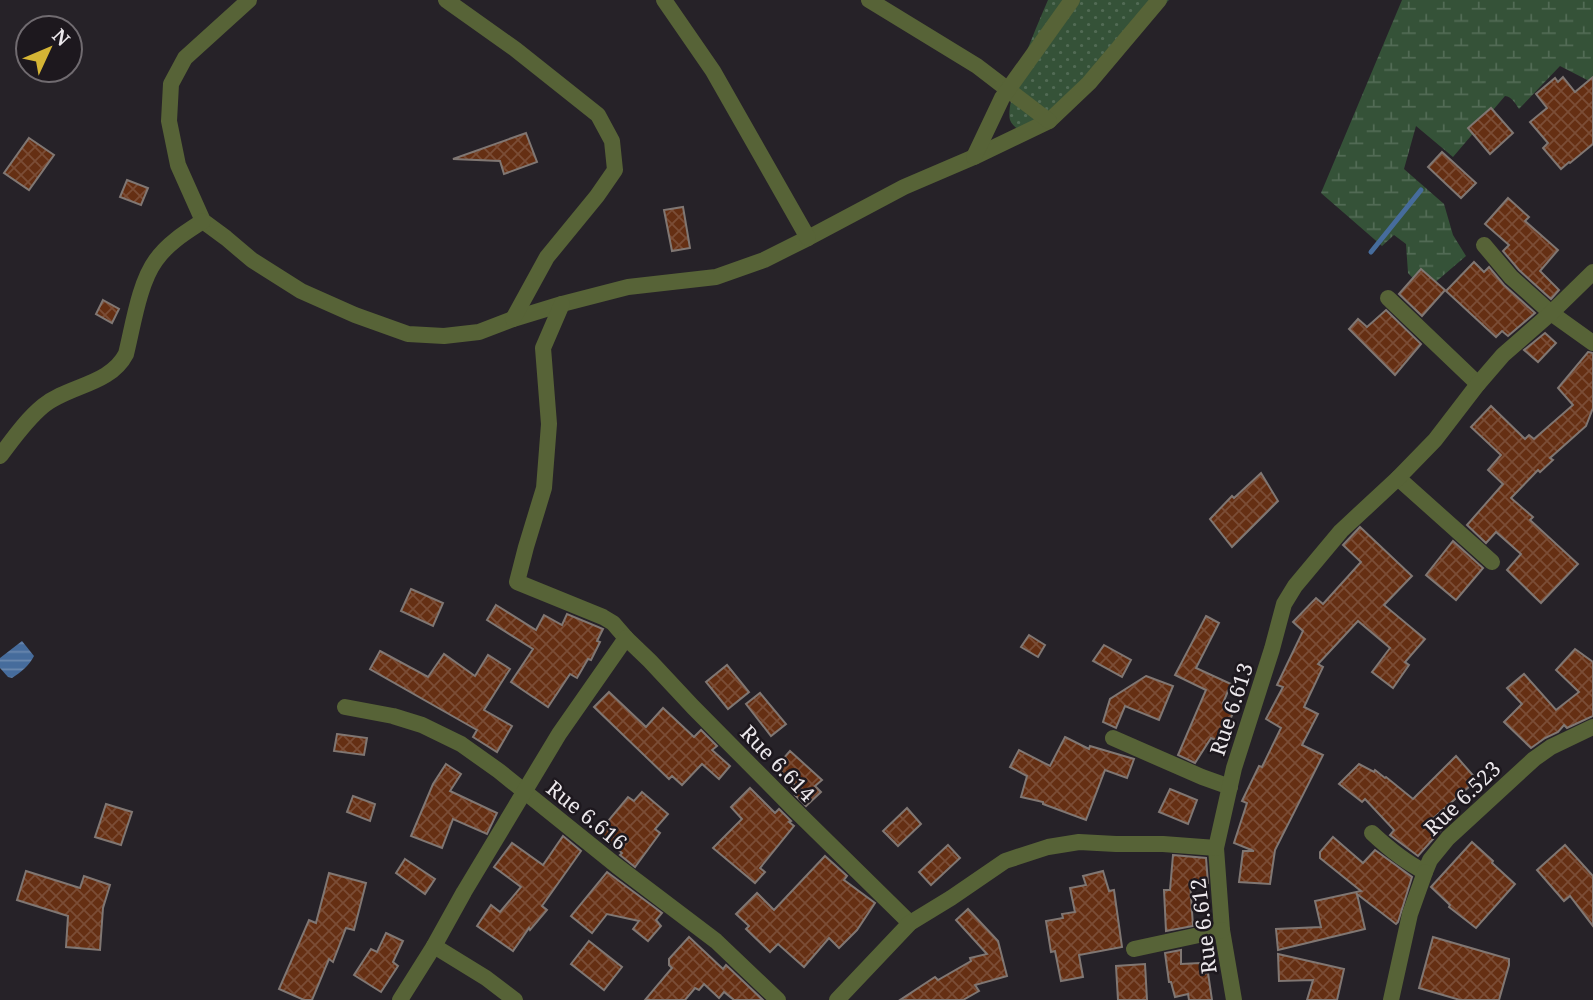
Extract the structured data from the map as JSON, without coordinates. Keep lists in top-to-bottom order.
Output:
{
  "streets": {
    "street": [
      "Rue 6.613",
      "Rue 6.614",
      "Rue 6.523",
      "Rue 6.616",
      "Rue 6.612"
    ]
  },
  "crossings": [
    ["Rue 6.613", "Rue 6.612"]
  ],
  "north": "top right"
}
